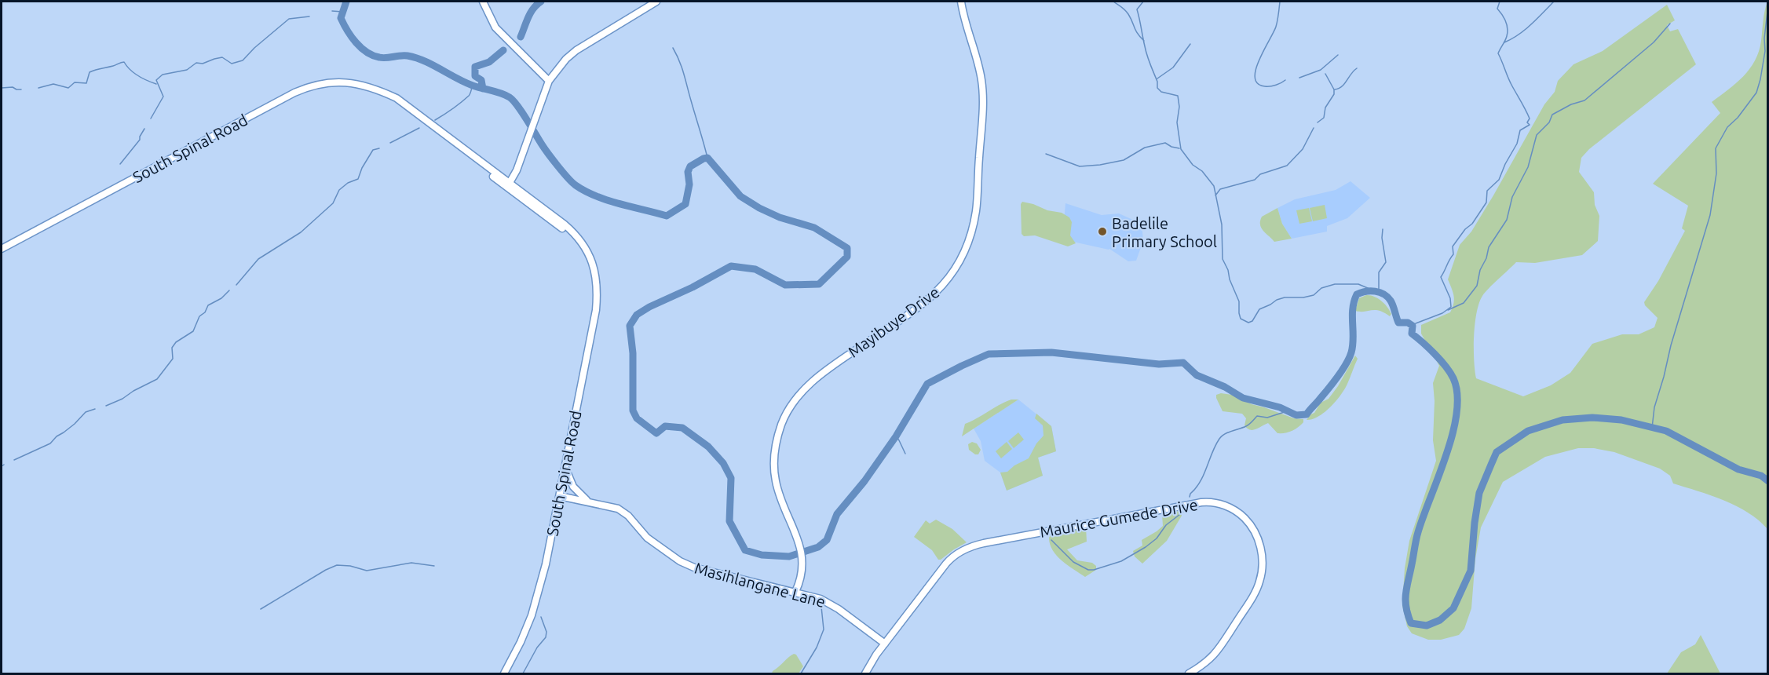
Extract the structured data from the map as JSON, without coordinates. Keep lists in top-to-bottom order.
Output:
{
  "streets": {
    "street": [
      "South Spinal Road",
      "Mayibuye Drive",
      "Maurice Gumede Drive",
      "Masihlangane Lane"
    ]
  },
  "crossings": [
    ["South Spinal Road", "Masihlangane Lane"],
    ["Mayibuye Drive", "Masihlangane Lane"],
    ["Maurice Gumede Drive", "Masihlangane Lane"]
  ],
  "places": ["Badelile Primary School"]
}
